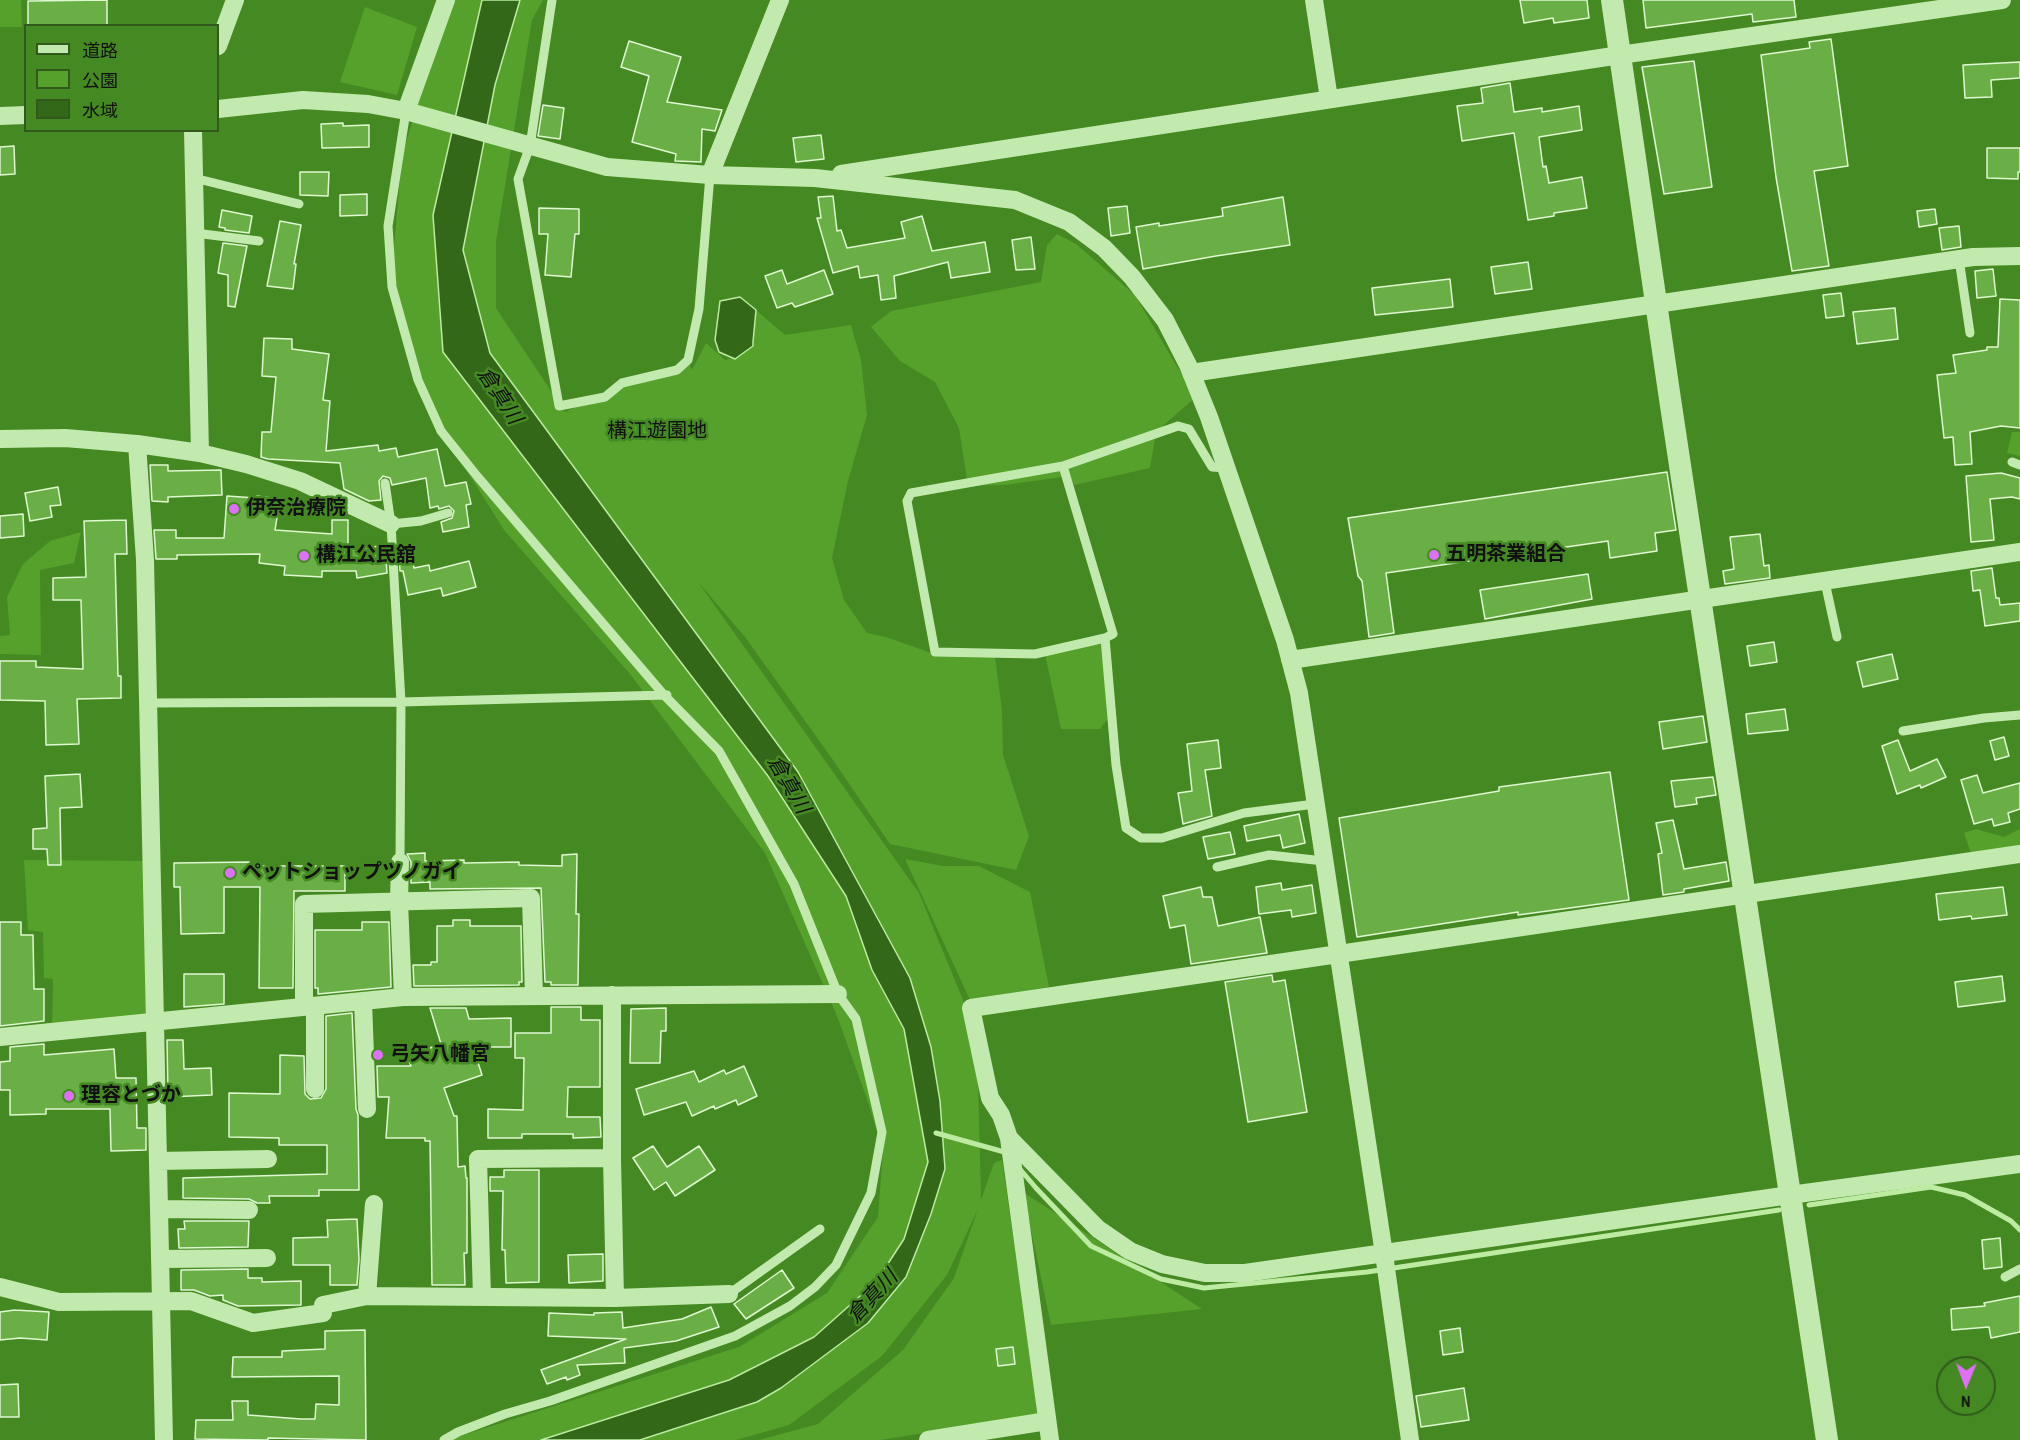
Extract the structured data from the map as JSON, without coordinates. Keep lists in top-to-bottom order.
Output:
{
  "water": ["倉真川"],
  "parks": ["構江遊園地"],
  "places": [
    "伊奈治療院",
    "五明茶業組合",
    "構江公民舘",
    "ペットショップツノガイ",
    "弓矢八幡宮",
    "理容とづか"
  ],
  "legend": ["道路", "公園", "水域"],
  "north": "bottom"
}
